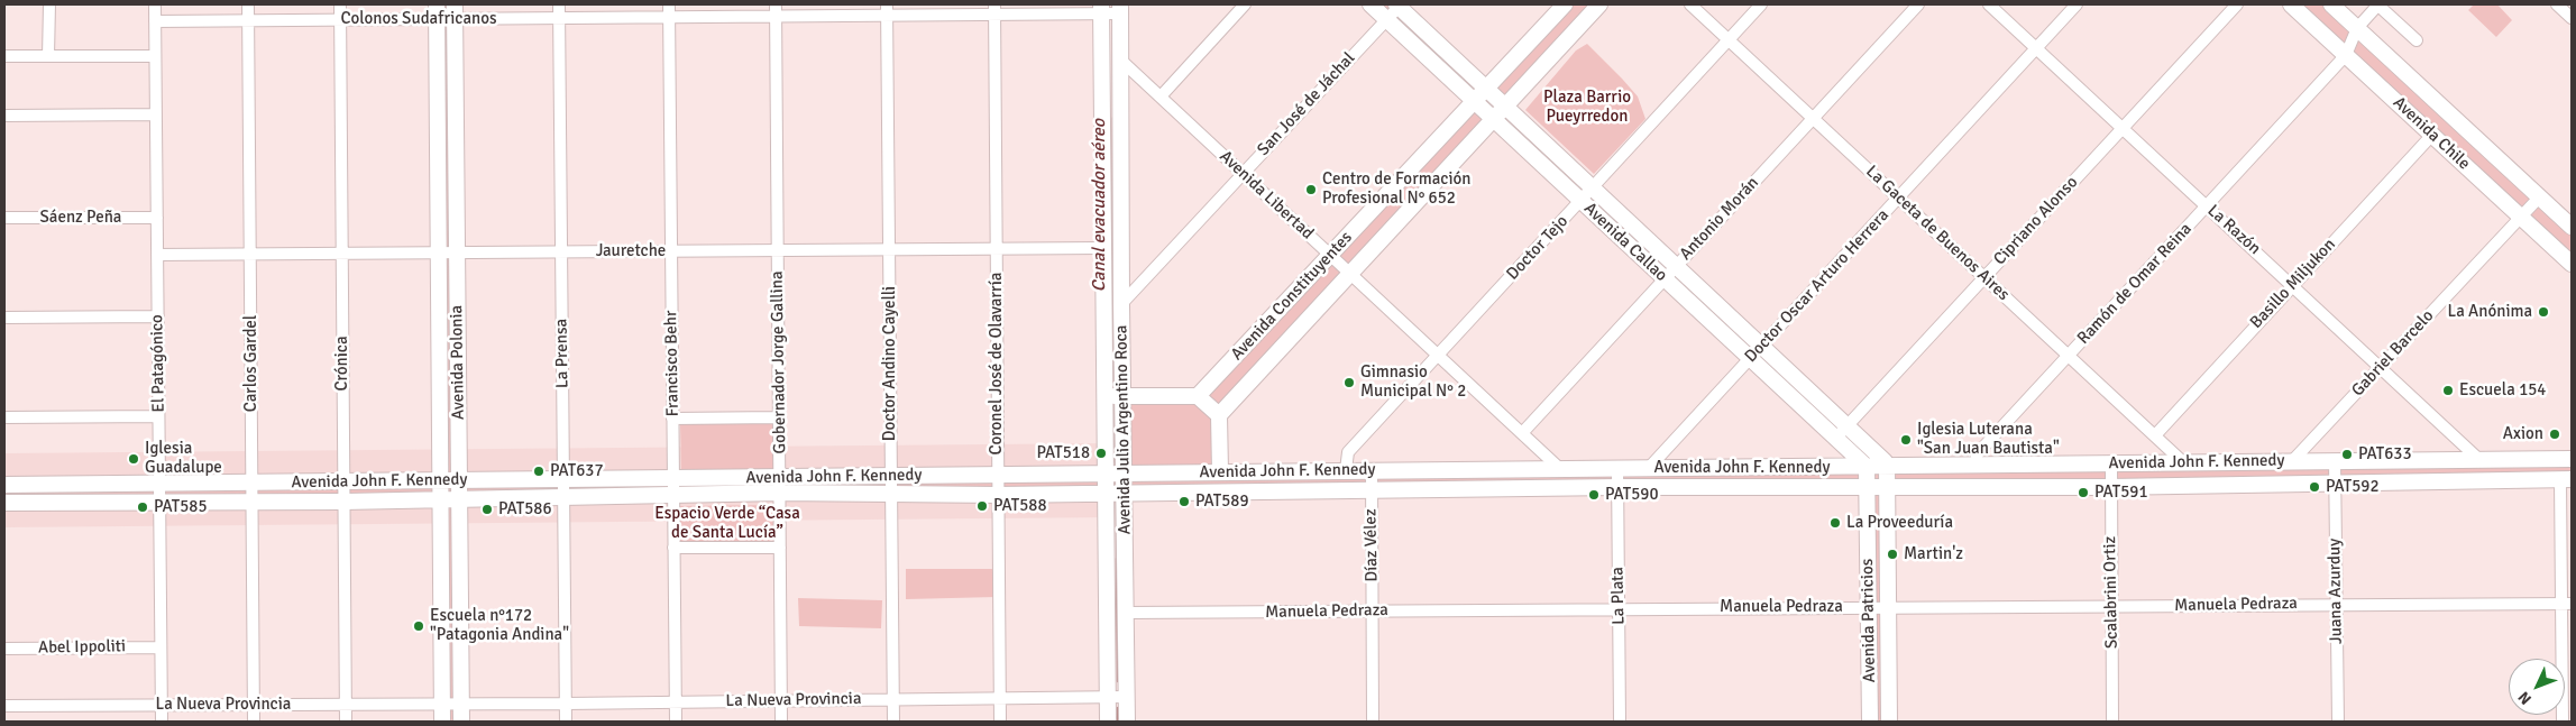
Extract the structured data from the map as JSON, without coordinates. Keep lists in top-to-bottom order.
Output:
{
  "streets": {
    "main road": [
      "Avenida Chile",
      "Avenida Callao",
      "Avenida Constituyentes",
      "Avenida Polonia",
      "Avenida Julio Argentino Roca",
      "Avenida John F. Kennedy",
      "Avenida Patricios"
    ],
    "street": [
      "Colonos Sudafricanos",
      "San José de Jáchal",
      "Avenida Libertad",
      "Sáenz Peña",
      "Antonio Morán",
      "Cipriano Alonso",
      "La Razón",
      "La Gaceta de Buenos Aires",
      "Doctor Tejo",
      "Jauretche",
      "Ramón de Omar Reina",
      "Basillo Miljukon",
      "Doctor Oscar Arturo Herrera",
      "La Prensa",
      "Gabriel Barcelo",
      "Gobernador Jorge Gallina",
      "El Patagónico",
      "Carlos Gardel",
      "Crónica",
      "Francisco Behr",
      "Doctor Andino Cayelli",
      "Coronel José de Olavarría",
      "Díaz Vélez",
      "Juana Azurduy",
      "Scalabrini Ortiz",
      "La Plata",
      "Manuela Pedraza",
      "Abel Ippoliti",
      "La Nueva Provincia"
    ]
  },
  "crossings": [
    ["Colonos Sudafricanos", "La Prensa"],
    ["Colonos Sudafricanos", "Avenida Polonia"],
    ["Colonos Sudafricanos", "Gobernador Jorge Gallina"],
    ["Colonos Sudafricanos", "El Patagónico"],
    ["Colonos Sudafricanos", "Carlos Gardel"],
    ["Colonos Sudafricanos", "Crónica"],
    ["Colonos Sudafricanos", "Francisco Behr"],
    ["Colonos Sudafricanos", "Doctor Andino Cayelli"],
    ["Colonos Sudafricanos", "Coronel José de Olavarría"],
    ["Colonos Sudafricanos", "Avenida Julio Argentino Roca"],
    ["San José de Jáchal", "Avenida Libertad"],
    ["San José de Jáchal", "Avenida Callao"],
    ["San José de Jáchal", "Avenida Julio Argentino Roca"],
    ["Avenida Chile", "Ramón de Omar Reina"],
    ["Avenida Chile", "Basillo Miljukon"],
    ["Avenida Chile", "Gabriel Barcelo"],
    ["Avenida Libertad", "Antonio Morán"],
    ["Avenida Libertad", "Doctor Tejo"],
    ["Avenida Libertad", "Avenida Constituyentes"],
    ["Avenida Libertad", "Avenida Julio Argentino Roca"],
    ["Avenida Libertad", "Avenida John F. Kennedy"],
    ["Sáenz Peña", "El Patagónico"],
    ["Antonio Morán", "La Gaceta de Buenos Aires"],
    ["Antonio Morán", "Avenida Callao"],
    ["Cipriano Alonso", "La Razón"],
    ["Cipriano Alonso", "La Gaceta de Buenos Aires"],
    ["Cipriano Alonso", "Avenida Callao"],
    ["La Razón", "Ramón de Omar Reina"],
    ["La Razón", "Basillo Miljukon"],
    ["La Razón", "Doctor Oscar Arturo Herrera"],
    ["La Razón", "Gabriel Barcelo"],
    ["La Razón", "Avenida John F. Kennedy"],
    ["La Gaceta de Buenos Aires", "Doctor Tejo"],
    ["La Gaceta de Buenos Aires", "Ramón de Omar Reina"],
    ["La Gaceta de Buenos Aires", "Basillo Miljukon"],
    ["La Gaceta de Buenos Aires", "Doctor Oscar Arturo Herrera"],
    ["La Gaceta de Buenos Aires", "Avenida John F. Kennedy"],
    ["Avenida Callao", "Doctor Tejo"],
    ["Avenida Callao", "Doctor Oscar Arturo Herrera"],
    ["Avenida Callao", "Avenida Constituyentes"],
    ["Avenida Callao", "Avenida John F. Kennedy"],
    ["Doctor Tejo", "Avenida John F. Kennedy"],
    ["Jauretche", "La Prensa"],
    ["Jauretche", "Avenida Polonia"],
    ["Jauretche", "Gobernador Jorge Gallina"],
    ["Jauretche", "El Patagónico"],
    ["Jauretche", "Carlos Gardel"],
    ["Jauretche", "Crónica"],
    ["Jauretche", "Francisco Behr"],
    ["Jauretche", "Doctor Andino Cayelli"],
    ["Jauretche", "Coronel José de Olavarría"],
    ["Jauretche", "Avenida Julio Argentino Roca"],
    ["Ramón de Omar Reina", "Avenida John F. Kennedy"],
    ["Doctor Oscar Arturo Herrera", "Avenida John F. Kennedy"],
    ["La Prensa", "Avenida John F. Kennedy"],
    ["La Prensa", "La Nueva Provincia"],
    ["Gabriel Barcelo", "Avenida John F. Kennedy"],
    ["Avenida Polonia", "Avenida John F. Kennedy"],
    ["Avenida Polonia", "La Nueva Provincia"],
    ["Gobernador Jorge Gallina", "Avenida John F. Kennedy"],
    ["Gobernador Jorge Gallina", "La Nueva Provincia"],
    ["El Patagónico", "Avenida John F. Kennedy"],
    ["El Patagónico", "Abel Ippoliti"],
    ["El Patagónico", "La Nueva Provincia"],
    ["Carlos Gardel", "Avenida John F. Kennedy"],
    ["Carlos Gardel", "La Nueva Provincia"],
    ["Crónica", "Avenida John F. Kennedy"],
    ["Crónica", "La Nueva Provincia"],
    ["Francisco Behr", "Avenida John F. Kennedy"],
    ["Francisco Behr", "La Nueva Provincia"],
    ["Doctor Andino Cayelli", "Avenida John F. Kennedy"],
    ["Doctor Andino Cayelli", "La Nueva Provincia"],
    ["Coronel José de Olavarría", "Avenida John F. Kennedy"],
    ["Coronel José de Olavarría", "La Nueva Provincia"],
    ["Avenida Julio Argentino Roca", "Avenida John F. Kennedy"],
    ["Avenida Julio Argentino Roca", "Manuela Pedraza"],
    ["Avenida Julio Argentino Roca", "La Nueva Provincia"],
    ["Avenida John F. Kennedy", "Díaz Vélez"],
    ["Avenida John F. Kennedy", "Juana Azurduy"],
    ["Avenida John F. Kennedy", "Scalabrini Ortiz"],
    ["Avenida John F. Kennedy", "La Plata"],
    ["Avenida John F. Kennedy", "Avenida Patricios"],
    ["Díaz Vélez", "Manuela Pedraza"],
    ["Juana Azurduy", "Manuela Pedraza"],
    ["Scalabrini Ortiz", "Manuela Pedraza"],
    ["La Plata", "Manuela Pedraza"],
    ["Manuela Pedraza", "Avenida Patricios"]
  ],
  "water": ["Canal evacuador aéreo"],
  "parks": ["Plaza Barrio Pueyrredon", "Espacio Verde “Casa de Santa Lucía”"],
  "places": [
    "Centro de Formación Profesional N° 652",
    "La Anónima",
    "Gimnasio Municipal N° 2",
    "Escuela 154",
    "Axion",
    "Iglesia Luterana \"San Juan Bautista\"",
    "PAT518",
    "PAT633",
    "Iglesia Guadalupe",
    "PAT637",
    "PAT592",
    "PAT591",
    "PAT590",
    "PAT589",
    "PAT588",
    "PAT585",
    "PAT586",
    "La Proveeduría",
    "Martin'z",
    "Escuela n°172 \"Patagonia Andina\""
  ],
  "north": "bottom left"
}
